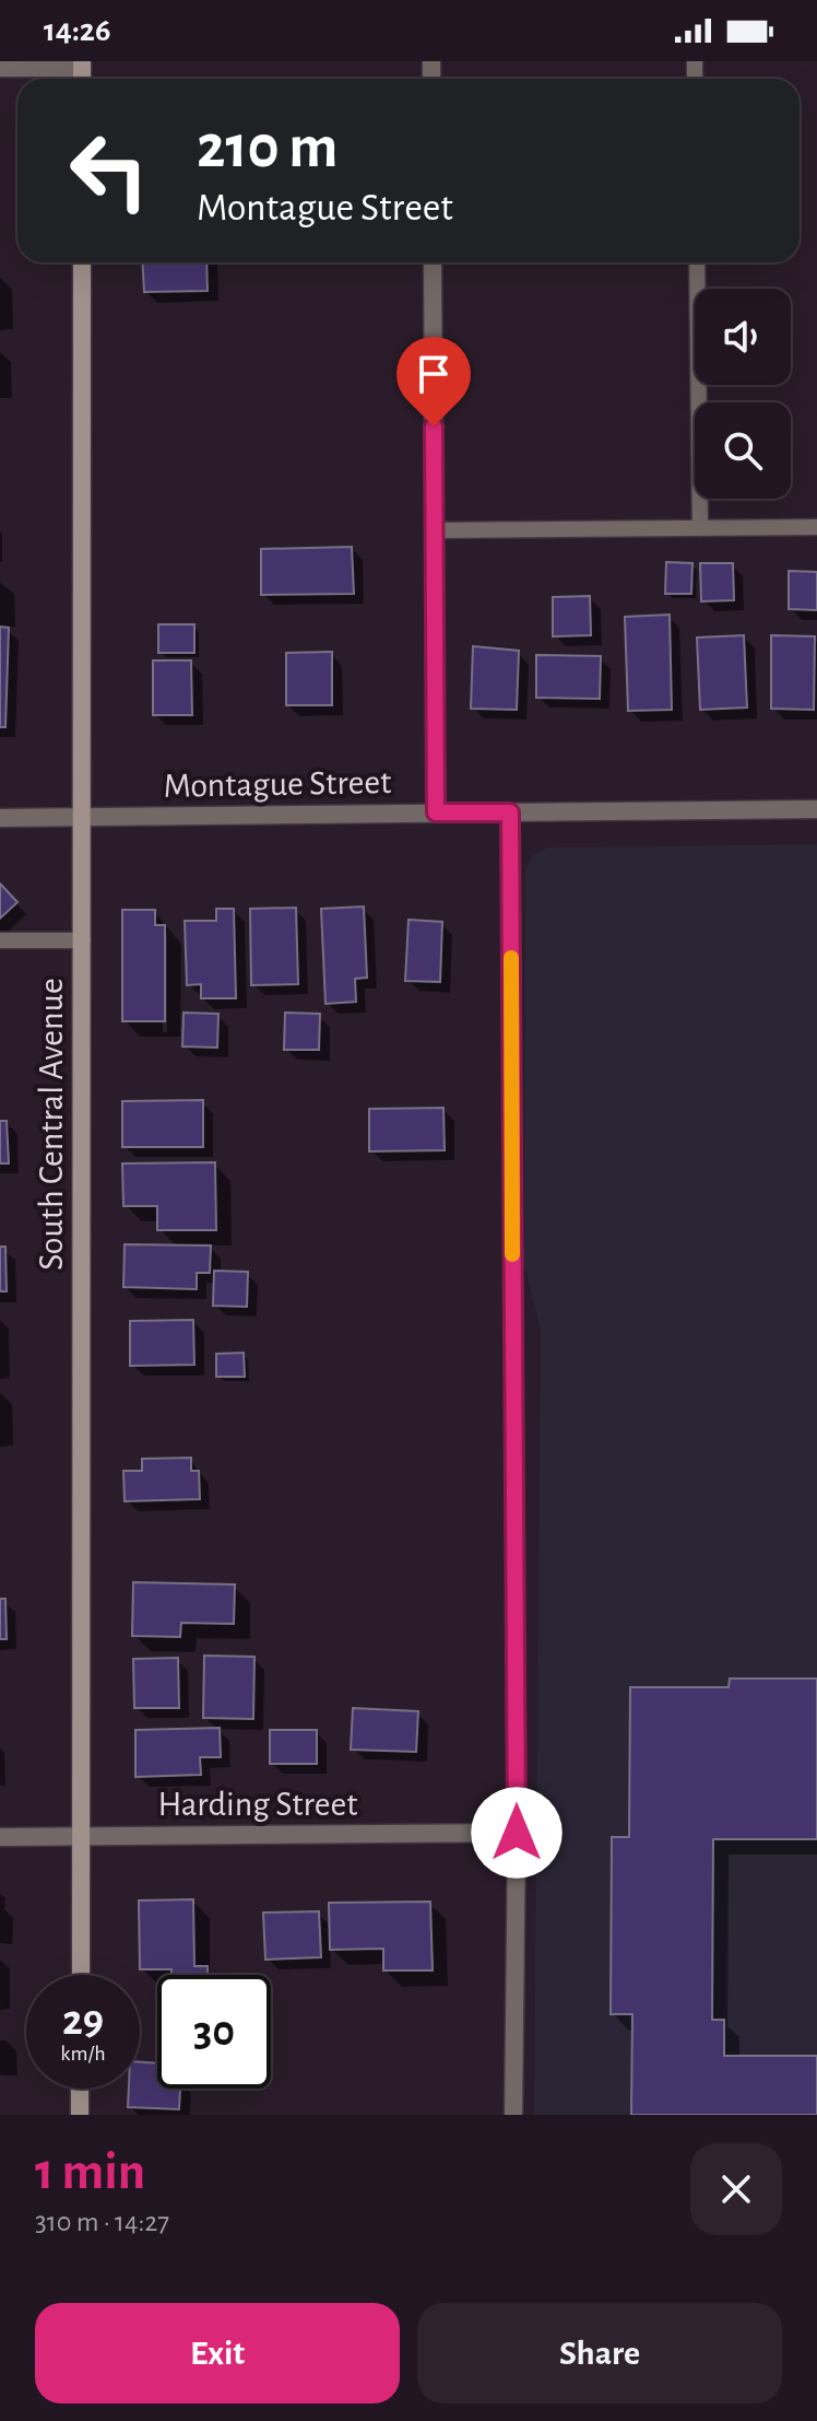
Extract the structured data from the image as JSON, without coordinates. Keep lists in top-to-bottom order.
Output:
{
  "streets": {
    "main road": ["South Central Avenue"],
    "street": ["Montague Street", "Harding Street"]
  },
  "crossings": [
    ["Montague Street", "South Central Avenue"],
    ["South Central Avenue", "Harding Street"]
  ],
  "page": {
    "status": "14:26",
    "turn": ["210 m", "Montague Street"],
    "speed": "29 km/h",
    "limit": "30",
    "heading": ["1 min", "310 m · 14:27"],
    "buttons": ["Exit", "Share"]
  }
}
